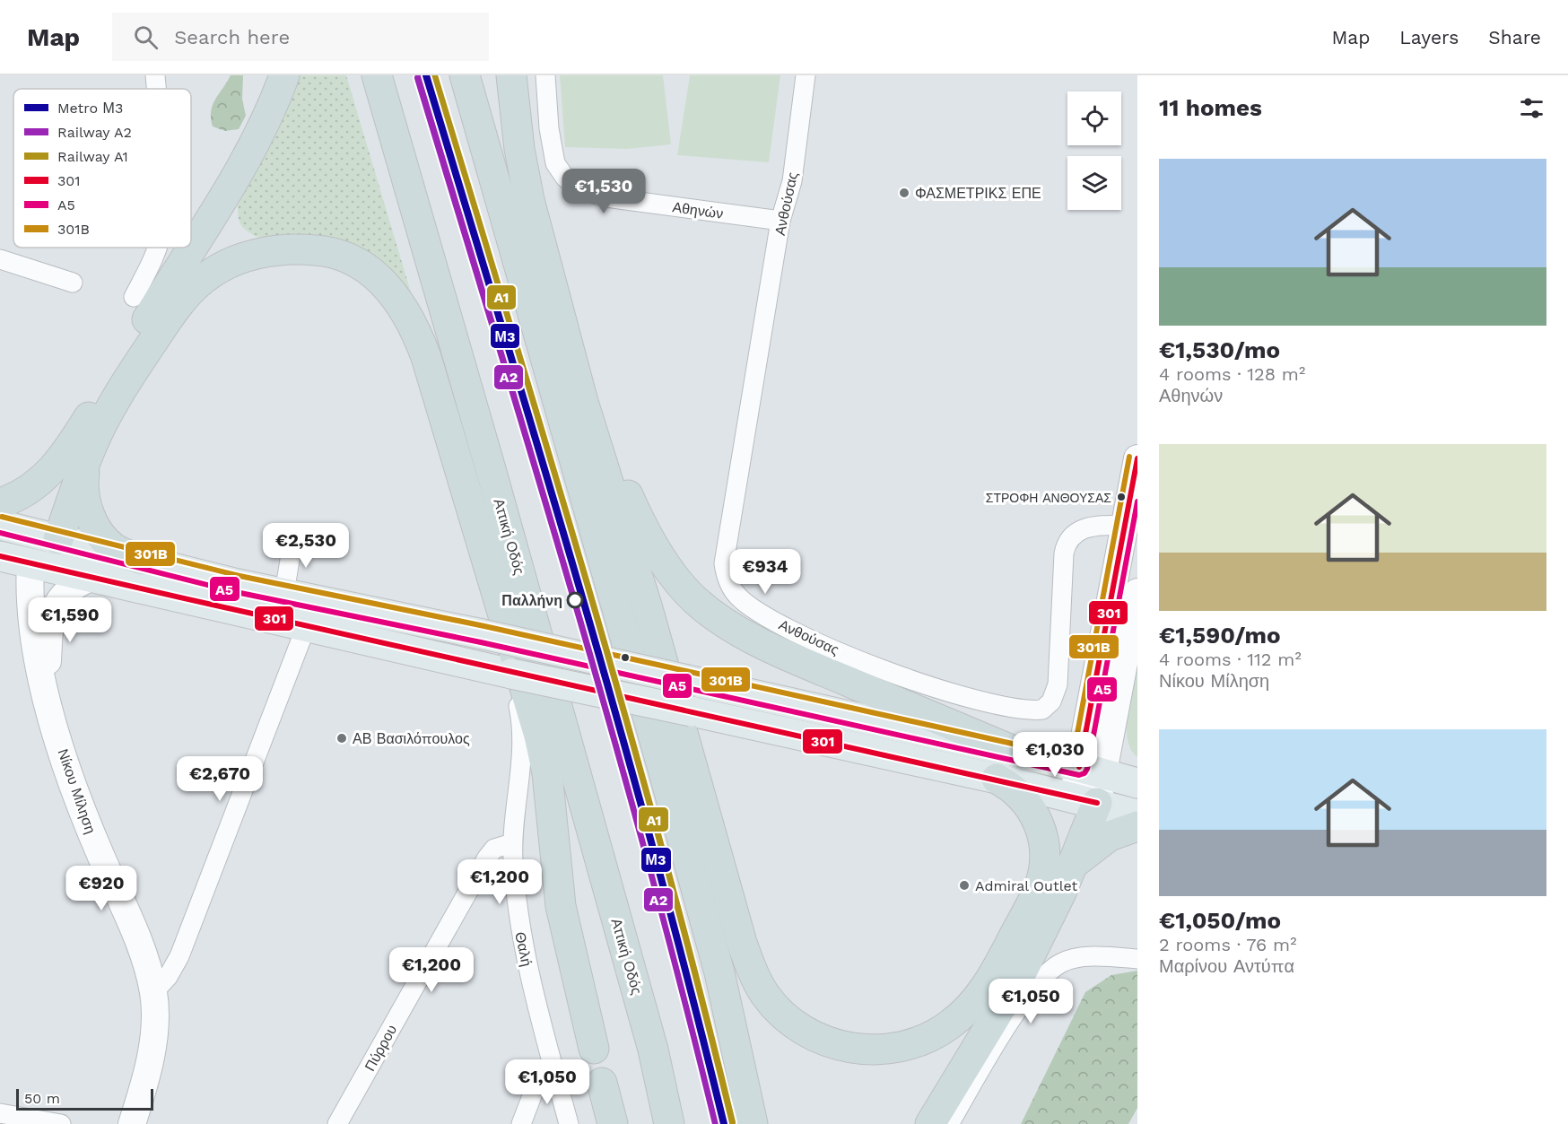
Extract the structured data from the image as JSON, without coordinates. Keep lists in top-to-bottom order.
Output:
{
  "streets": {
    "highway": ["Αττική Οδός"],
    "street": [
      "Ανθούσας",
      "Αθηνών",
      "Νίκου Μίληση",
      "Θαλή",
      "Πύρρου"
    ]
  },
  "crossings": [
    ["Ανθούσας", "Αθηνών"],
    ["Θαλή", "Πύρρου"]
  ],
  "places": [
    "ΦΑΣΜΕΤΡΙΚΣ ΕΠΕ",
    "ΣΤΡΟΦΗ ΑΝΘΟΥΣΑΣ",
    "Παλλήνη",
    "ΑΒ Βασιλόπουλος",
    "Admiral Outlet"
  ],
  "lines": [
    "metro line Μ3",
    "rail line A1",
    "rail line A2",
    "transit line 301B",
    "transit line 301",
    "transit line A5"
  ],
  "legend": [
    "Metro Μ3",
    "Railway A2",
    "Railway A1",
    "301",
    "A5",
    "301B"
  ],
  "scale_bar": "50 m",
  "page": {
    "header": "Map",
    "search": "Search here",
    "nav": ["Map", "Layers", "Share"],
    "heading": "11 homes",
    "list": [
      {
        "name": "€1,530/mo",
        "note": "4 rooms · 128 m² · Αθηνών"
      },
      {
        "name": "€1,590/mo",
        "note": "4 rooms · 112 m² · Νίκου Μίληση"
      },
      {
        "name": "€1,050/mo",
        "note": "2 rooms · 76 m² · Μαρίνου Αντύπα"
      }
    ],
    "price": [
      "€1,530",
      "€2,530",
      "€934",
      "€1,590",
      "€1,030",
      "€2,670",
      "€1,200",
      "€920",
      "€1,200",
      "€1,050",
      "€1,050"
    ],
    "scale": "50 m"
  }
}
